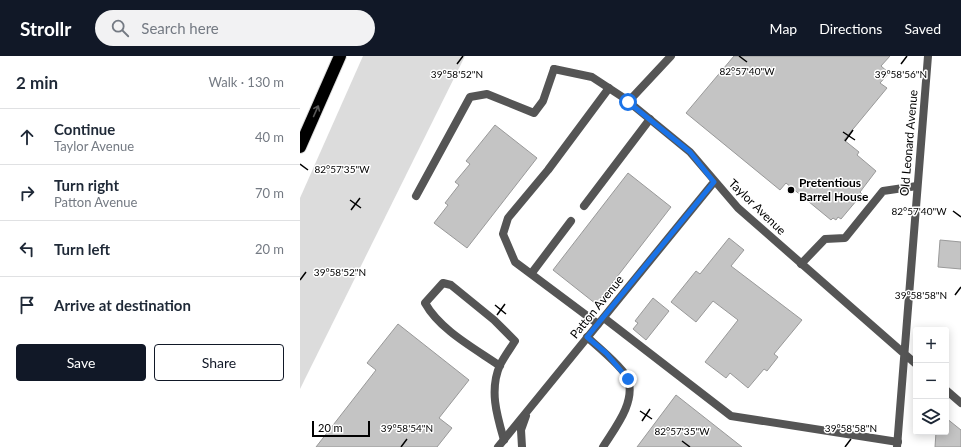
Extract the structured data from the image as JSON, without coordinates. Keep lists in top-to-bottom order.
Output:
{
  "streets": {
    "street": ["Old Leonard Avenue", "Taylor Avenue", "Patton Avenue"]
  },
  "crossings": [
    ["Old Leonard Avenue", "Taylor Avenue"],
    ["Taylor Avenue", "Patton Avenue"]
  ],
  "places": ["Pretentious Barrel House"],
  "scale_bar": "20 m",
  "page": {
    "header": "Strollr",
    "search": "Search here",
    "nav": ["Map", "Directions", "Saved"],
    "heading": ["2 min", "Walk · 130 m"],
    "list": [
      ["Continue", "Taylor Avenue", "40 m"],
      ["Turn right", "Patton Avenue", "70 m"],
      ["Turn left", "20 m"],
      "Arrive at destination"
    ],
    "map_buttons": ["+", "−"],
    "buttons": ["Save", "Share"],
    "scale": "20 m"
  },
  "coordinates": [
    "82°57'40\"W",
    "39°58'56\"N",
    "39°58'52\"N",
    "82°57'35\"W",
    "39°58'58\"N",
    "39°58'54\"N"
  ]
}
